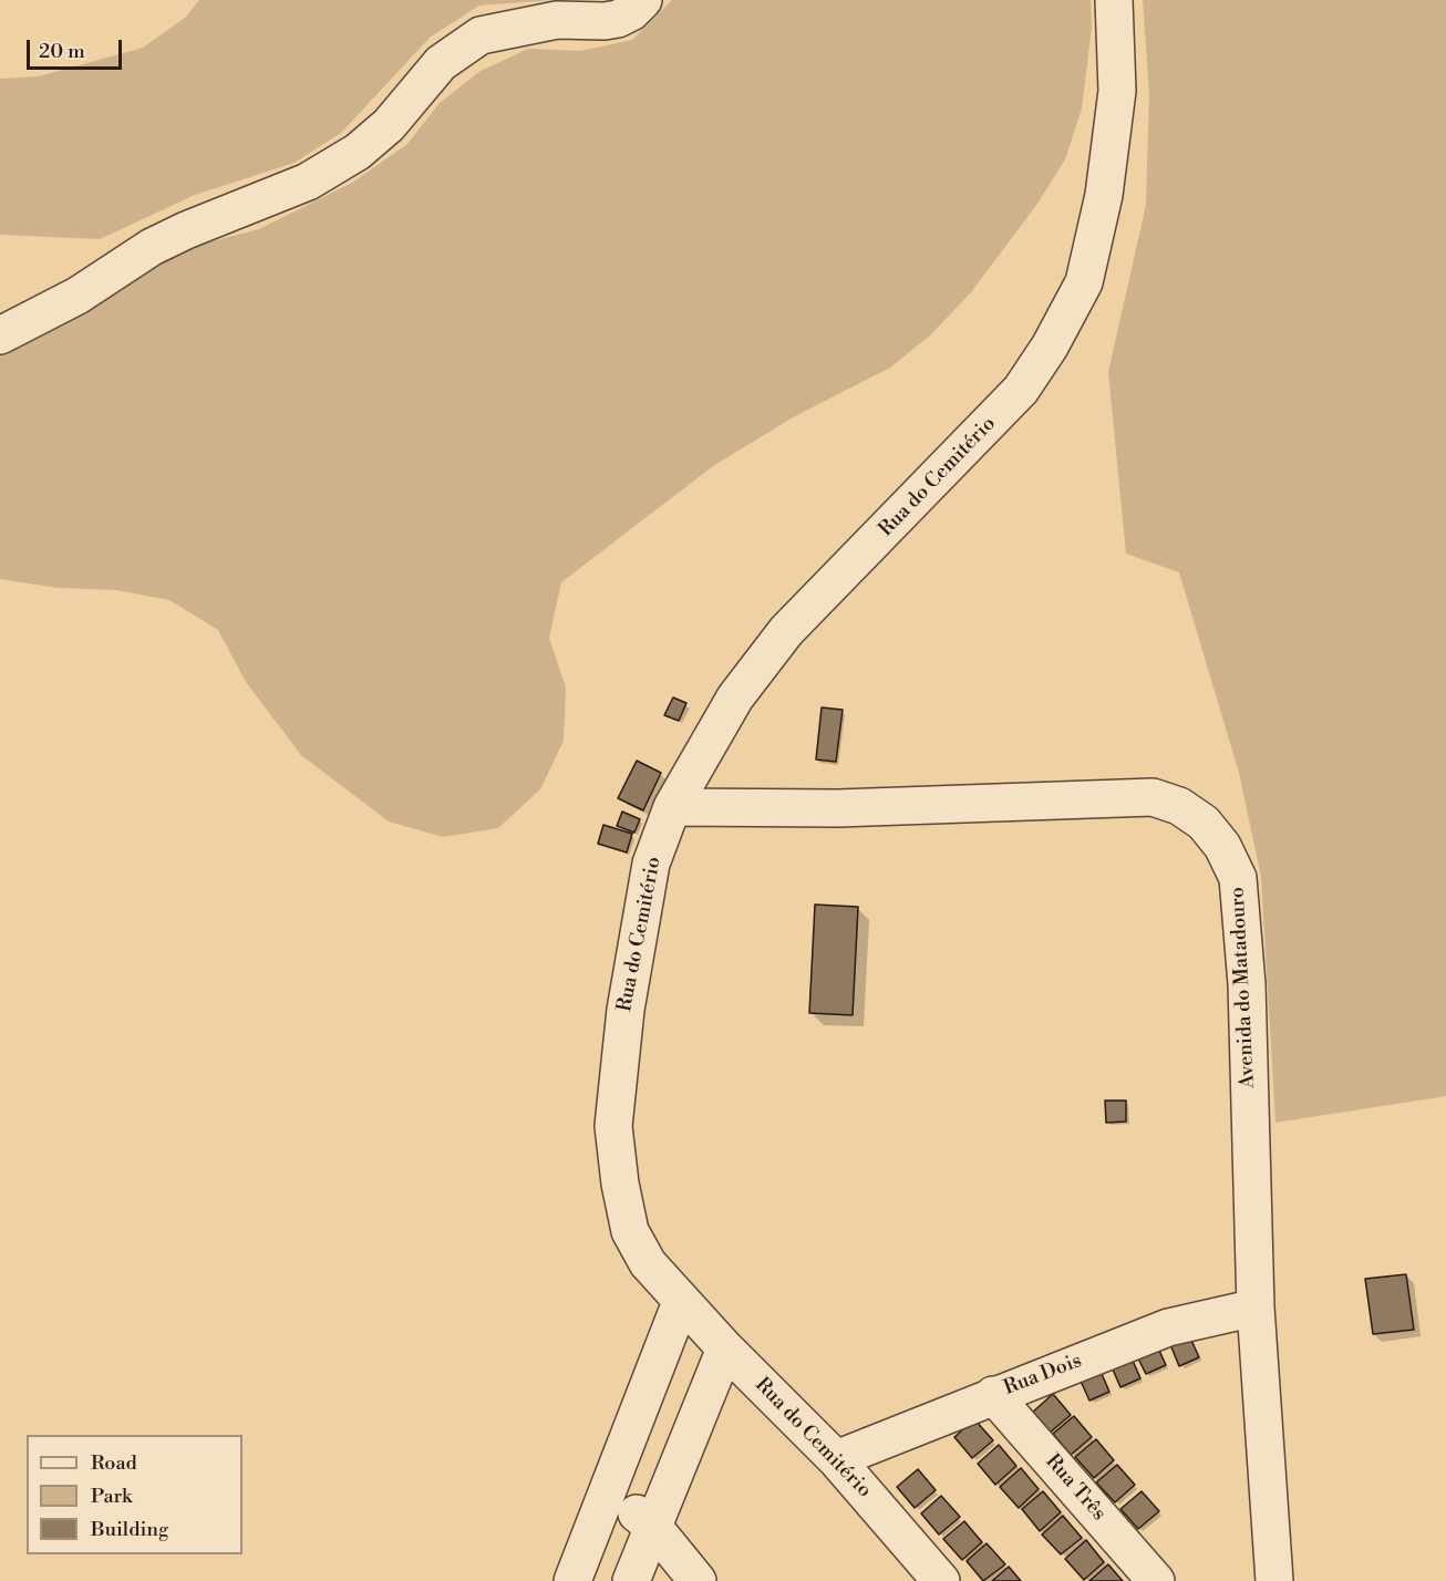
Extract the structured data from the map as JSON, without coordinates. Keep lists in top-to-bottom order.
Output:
{
  "streets": {
    "street": [
      "Rua do Cemitério",
      "Avenida do Matadouro",
      "Rua Dois",
      "Rua Três"
    ]
  },
  "crossings": [
    ["Rua do Cemitério", "Avenida do Matadouro"],
    ["Rua do Cemitério", "Rua Dois"],
    ["Avenida do Matadouro", "Rua Dois"],
    ["Rua Dois", "Rua Três"]
  ],
  "legend": ["Road", "Park", "Building"],
  "scale_bar": "20 m"
}
